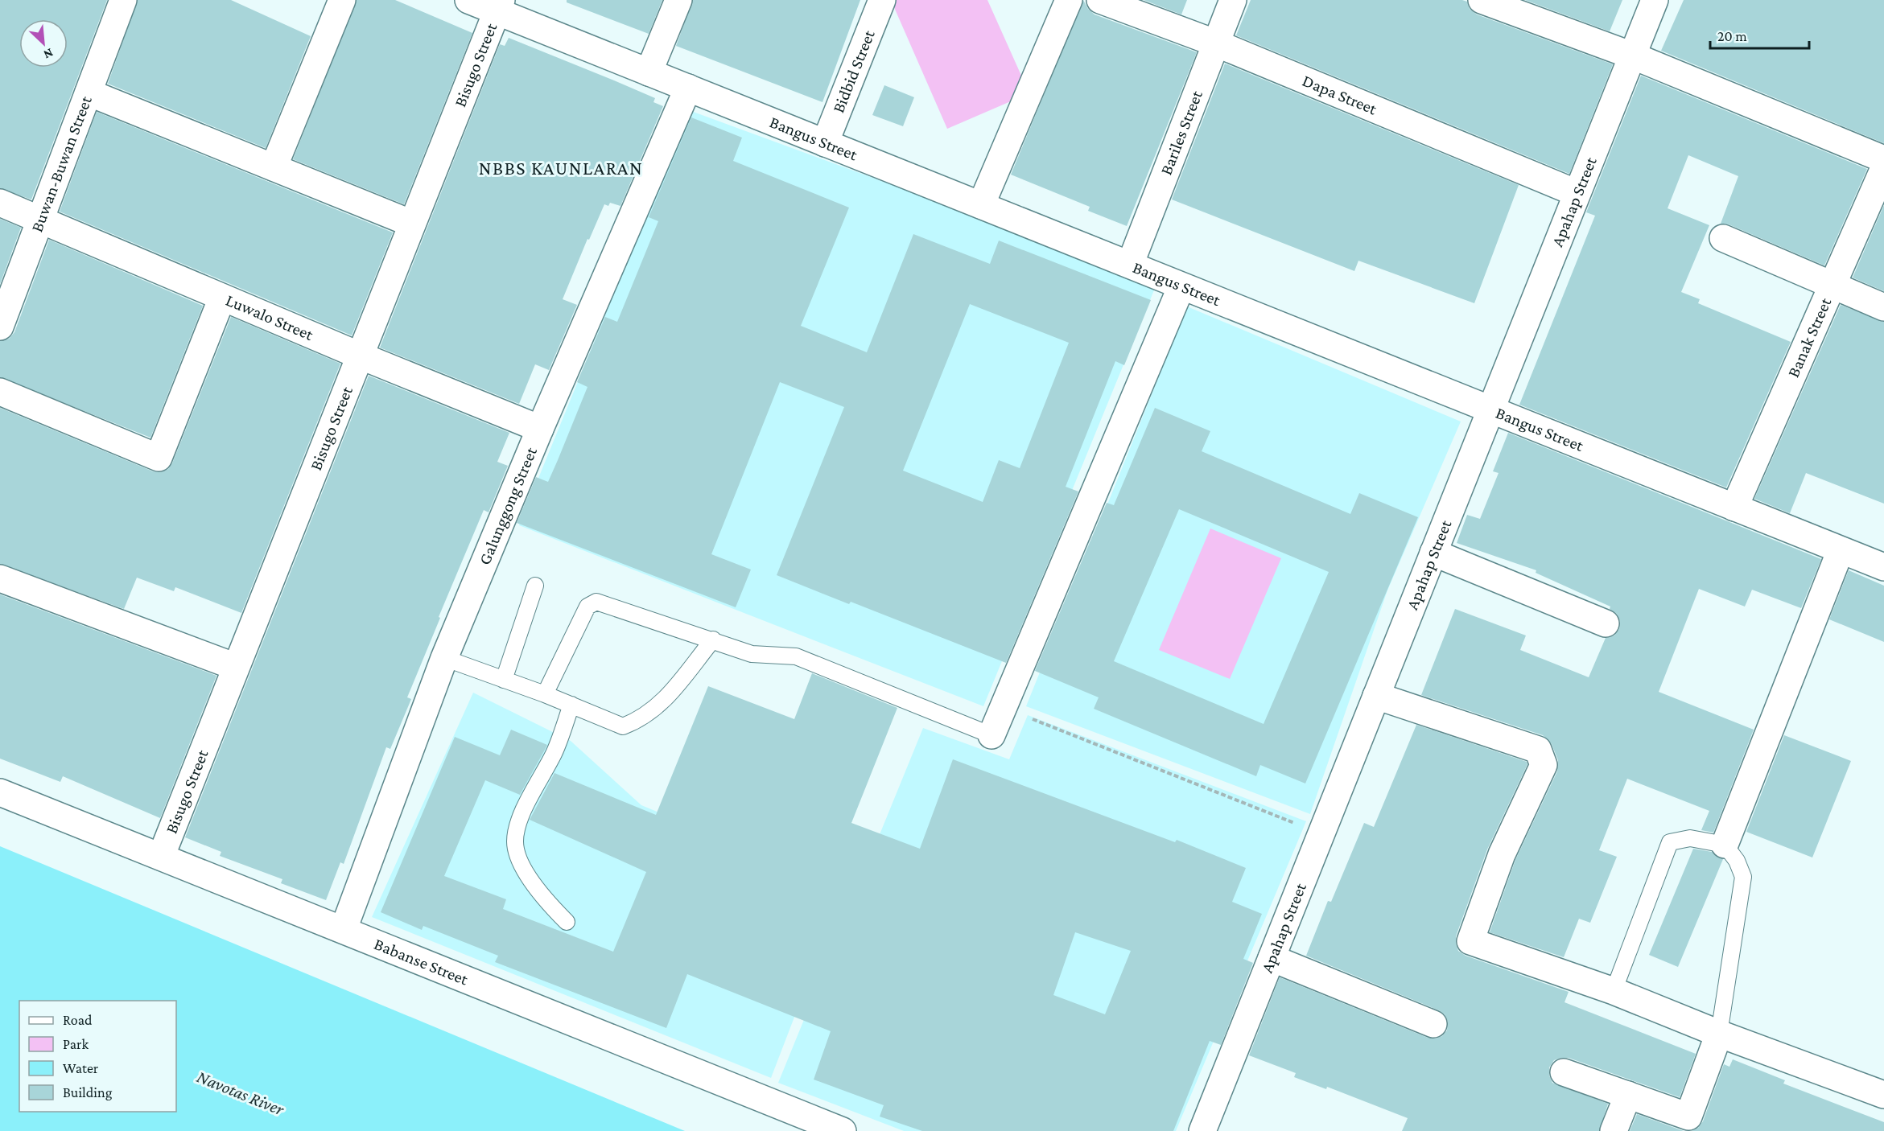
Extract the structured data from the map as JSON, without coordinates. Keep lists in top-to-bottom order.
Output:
{
  "streets": {
    "street": [
      "Bisugo Street",
      "Bidbid Street",
      "Dapa Street",
      "Bariles Street",
      "Bangus Street",
      "Buwan-Buwan Street",
      "Apahap Street",
      "Luwalo Street",
      "Banak Street",
      "Galunggong Street",
      "Babanse Street"
    ]
  },
  "crossings": [
    ["Bisugo Street", "Bangus Street"],
    ["Bisugo Street", "Luwalo Street"],
    ["Bisugo Street", "Babanse Street"],
    ["Bidbid Street", "Bangus Street"],
    ["Dapa Street", "Bariles Street"],
    ["Dapa Street", "Apahap Street"],
    ["Bariles Street", "Bangus Street"],
    ["Bangus Street", "Apahap Street"],
    ["Bangus Street", "Banak Street"],
    ["Bangus Street", "Galunggong Street"],
    ["Buwan-Buwan Street", "Luwalo Street"],
    ["Luwalo Street", "Galunggong Street"],
    ["Galunggong Street", "Babanse Street"]
  ],
  "districts": ["NBBS KAUNLARAN"],
  "water": ["Navotas River"],
  "legend": [
    "Road",
    "Park",
    "Water",
    "Building"
  ],
  "scale_bar": "20 m",
  "north": "bottom right"
}
